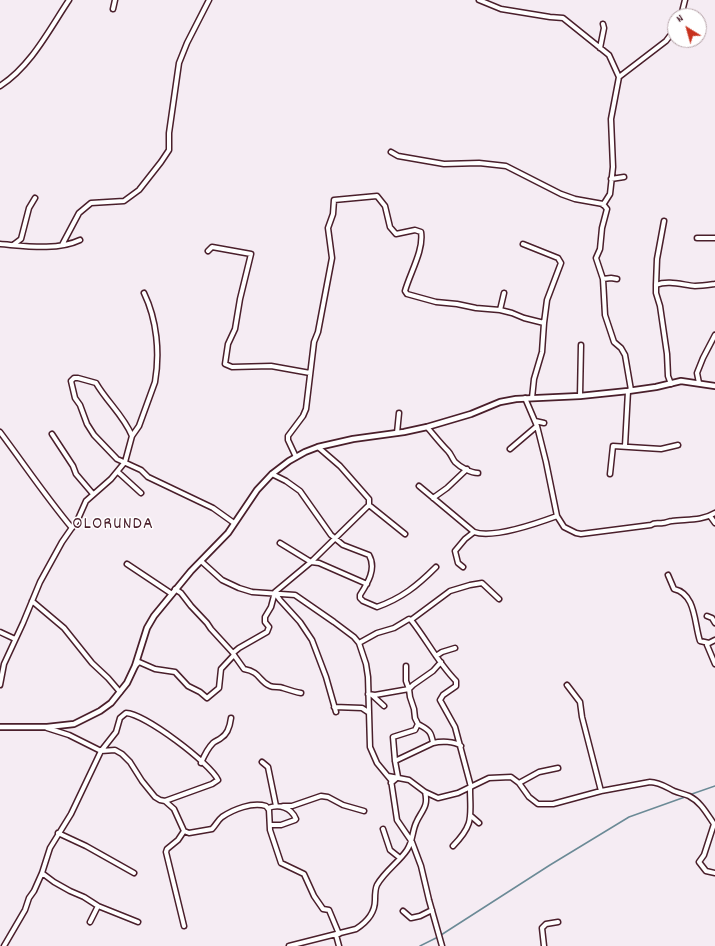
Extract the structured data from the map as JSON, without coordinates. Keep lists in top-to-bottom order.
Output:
{
  "districts": ["OLORUNDA"],
  "north": "top left"
}
